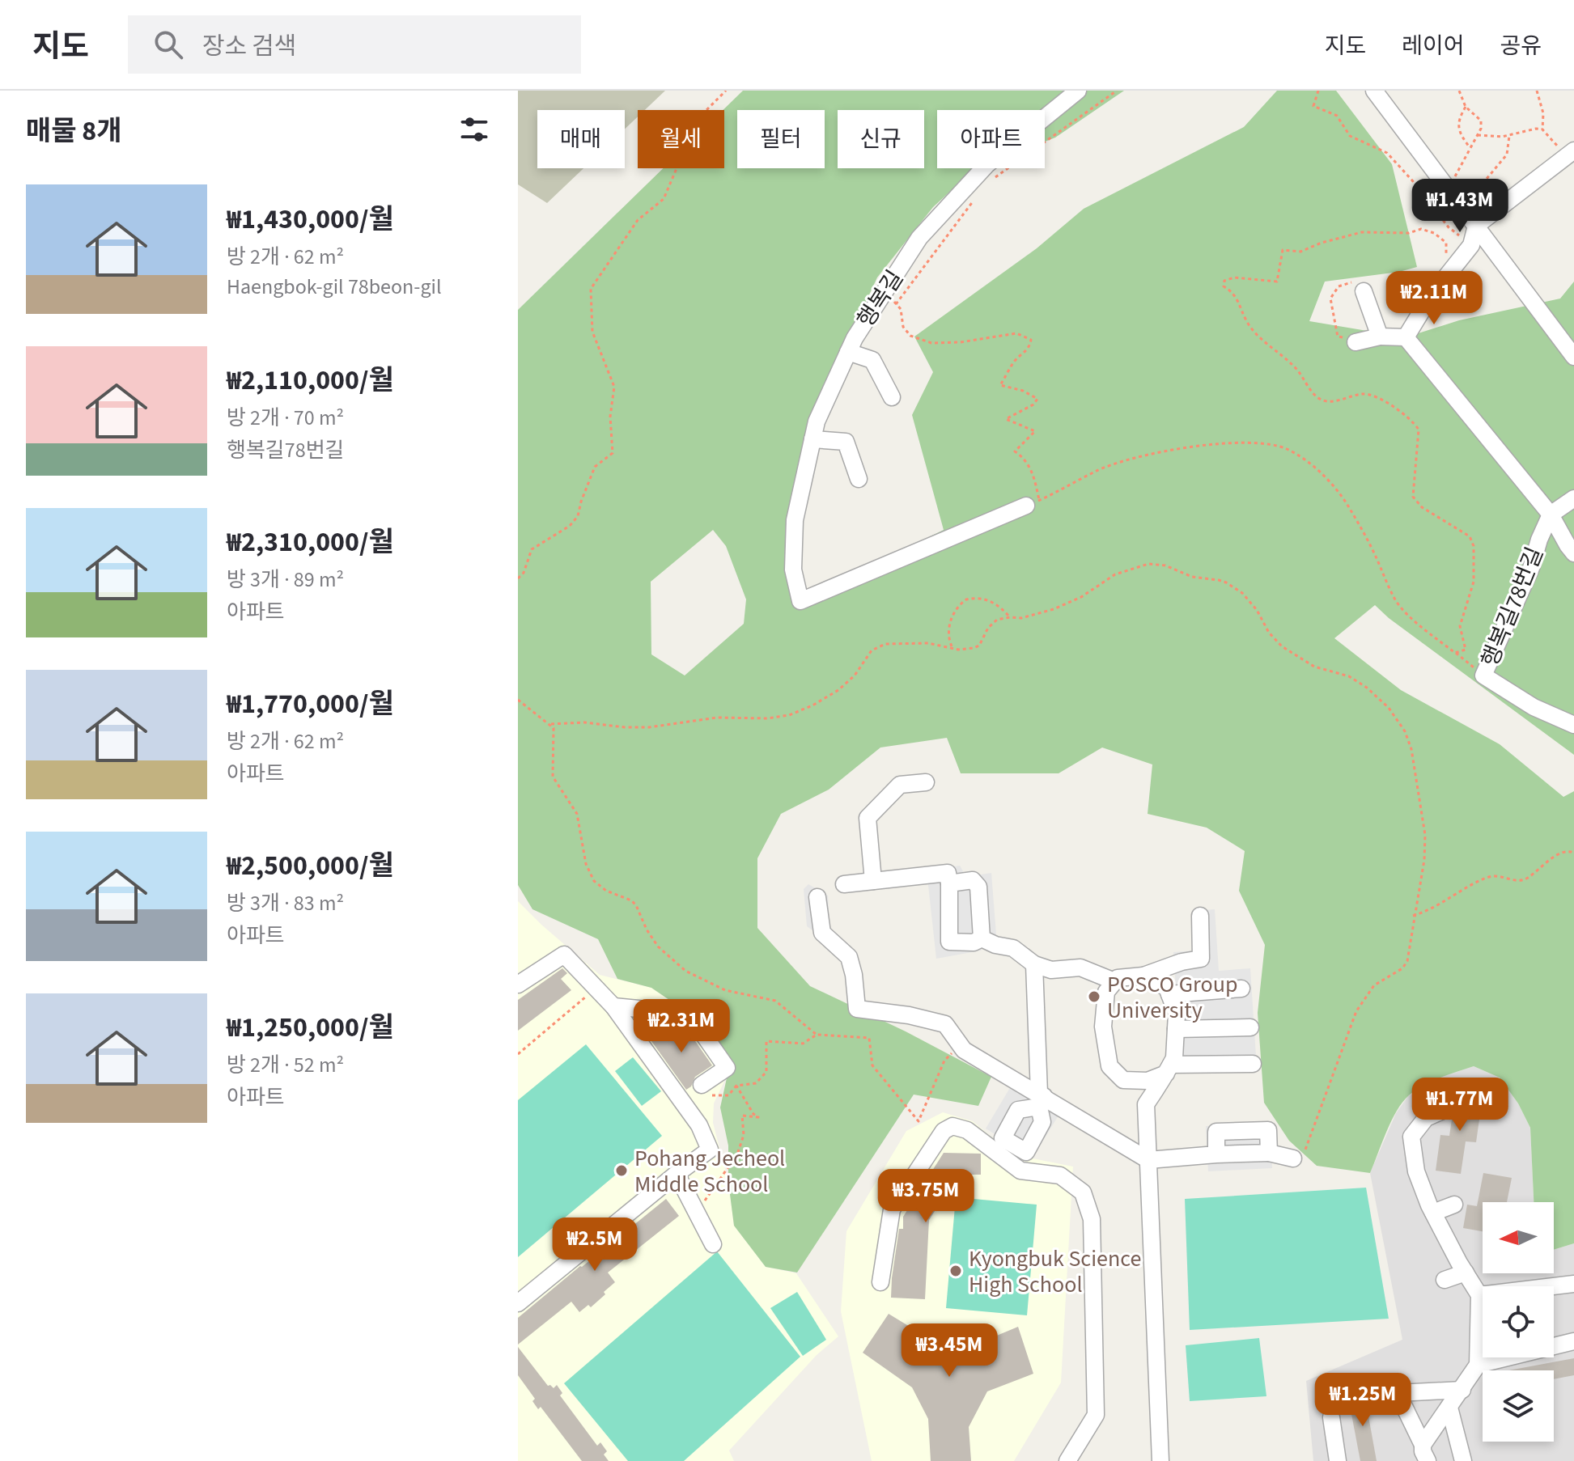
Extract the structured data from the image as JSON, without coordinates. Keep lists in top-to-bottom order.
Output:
{
  "streets": {
    "street": ["행복길", "행복길78번길"]
  },
  "places": ["POSCO Group University", "Pohang Jecheol Middle School", "Kyongbuk Science High School"],
  "north": "left",
  "page": {
    "header": "지도",
    "search": "장소 검색",
    "nav": ["지도", "레이어", "공유"],
    "heading": "매물 8개",
    "chip": [
      "매매",
      "월세",
      "필터",
      "신규",
      "아파트"
    ],
    "list": [
      {
        "name": "₩1,430,000/월",
        "note": "방 2개 · 62 m² · Haengbok-gil 78beon-gil"
      },
      {
        "name": "₩2,110,000/월",
        "note": "방 2개 · 70 m² · 행복길78번길"
      },
      {
        "name": "₩2,310,000/월",
        "note": "방 3개 · 89 m² · 아파트"
      },
      {
        "name": "₩1,770,000/월",
        "note": "방 2개 · 62 m² · 아파트"
      },
      {
        "name": "₩2,500,000/월",
        "note": "방 3개 · 83 m² · 아파트"
      },
      {
        "name": "₩1,250,000/월",
        "note": "방 2개 · 52 m² · 아파트"
      }
    ],
    "price": [
      "₩1.43M",
      "₩2.11M",
      "₩2.31M",
      "₩1.77M",
      "₩3.75M",
      "₩2.5M",
      "₩3.45M",
      "₩1.25M"
    ]
  }
}
